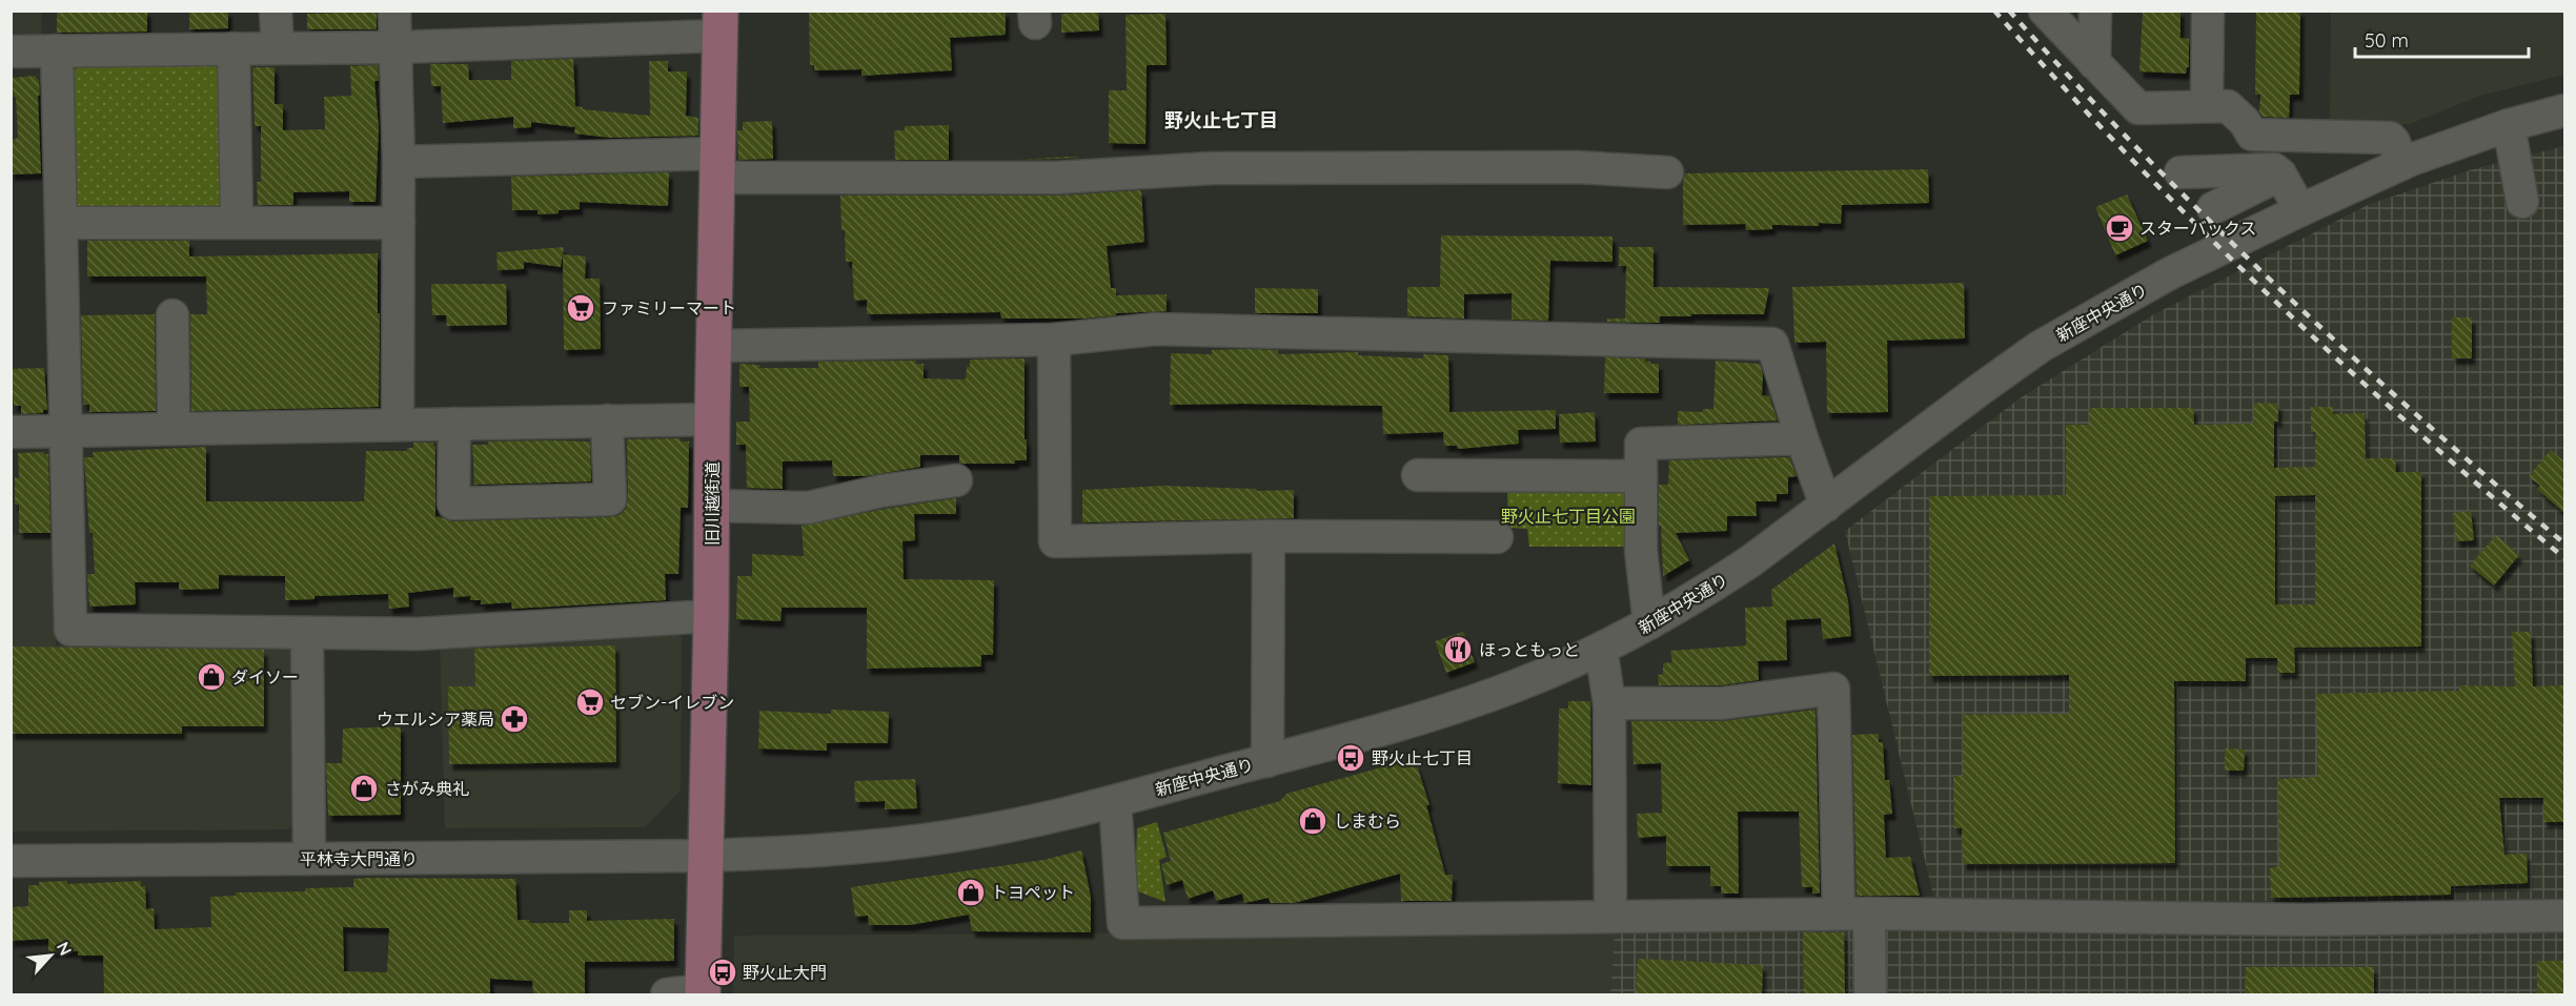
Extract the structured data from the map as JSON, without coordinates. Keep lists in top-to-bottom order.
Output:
{
  "streets": {
    "main road": ["旧川越街道"],
    "street": ["新座中央通り", "平林寺大門通り"]
  },
  "crossings": [
    ["新座中央通り", "旧川越街道"],
    ["新座中央通り", "平林寺大門通り"],
    ["旧川越街道", "平林寺大門通り"]
  ],
  "districts": ["野火止七丁目"],
  "parks": ["野火止七丁目公園"],
  "places": {
    "cafe": ["スターバックス"],
    "supermarket": ["ファミリーマート", "セブン-イレブン"],
    "restaurant": ["ほっともっと"],
    "shop": [
      "ダイソー",
      "さがみ典礼",
      "しまむら",
      "トヨペット"
    ],
    "pharmacy": ["ウエルシア薬局"],
    "bus stop": ["野火止七丁目", "野火止大門"]
  },
  "scale_bar": "50 m",
  "north": "top right"
}
